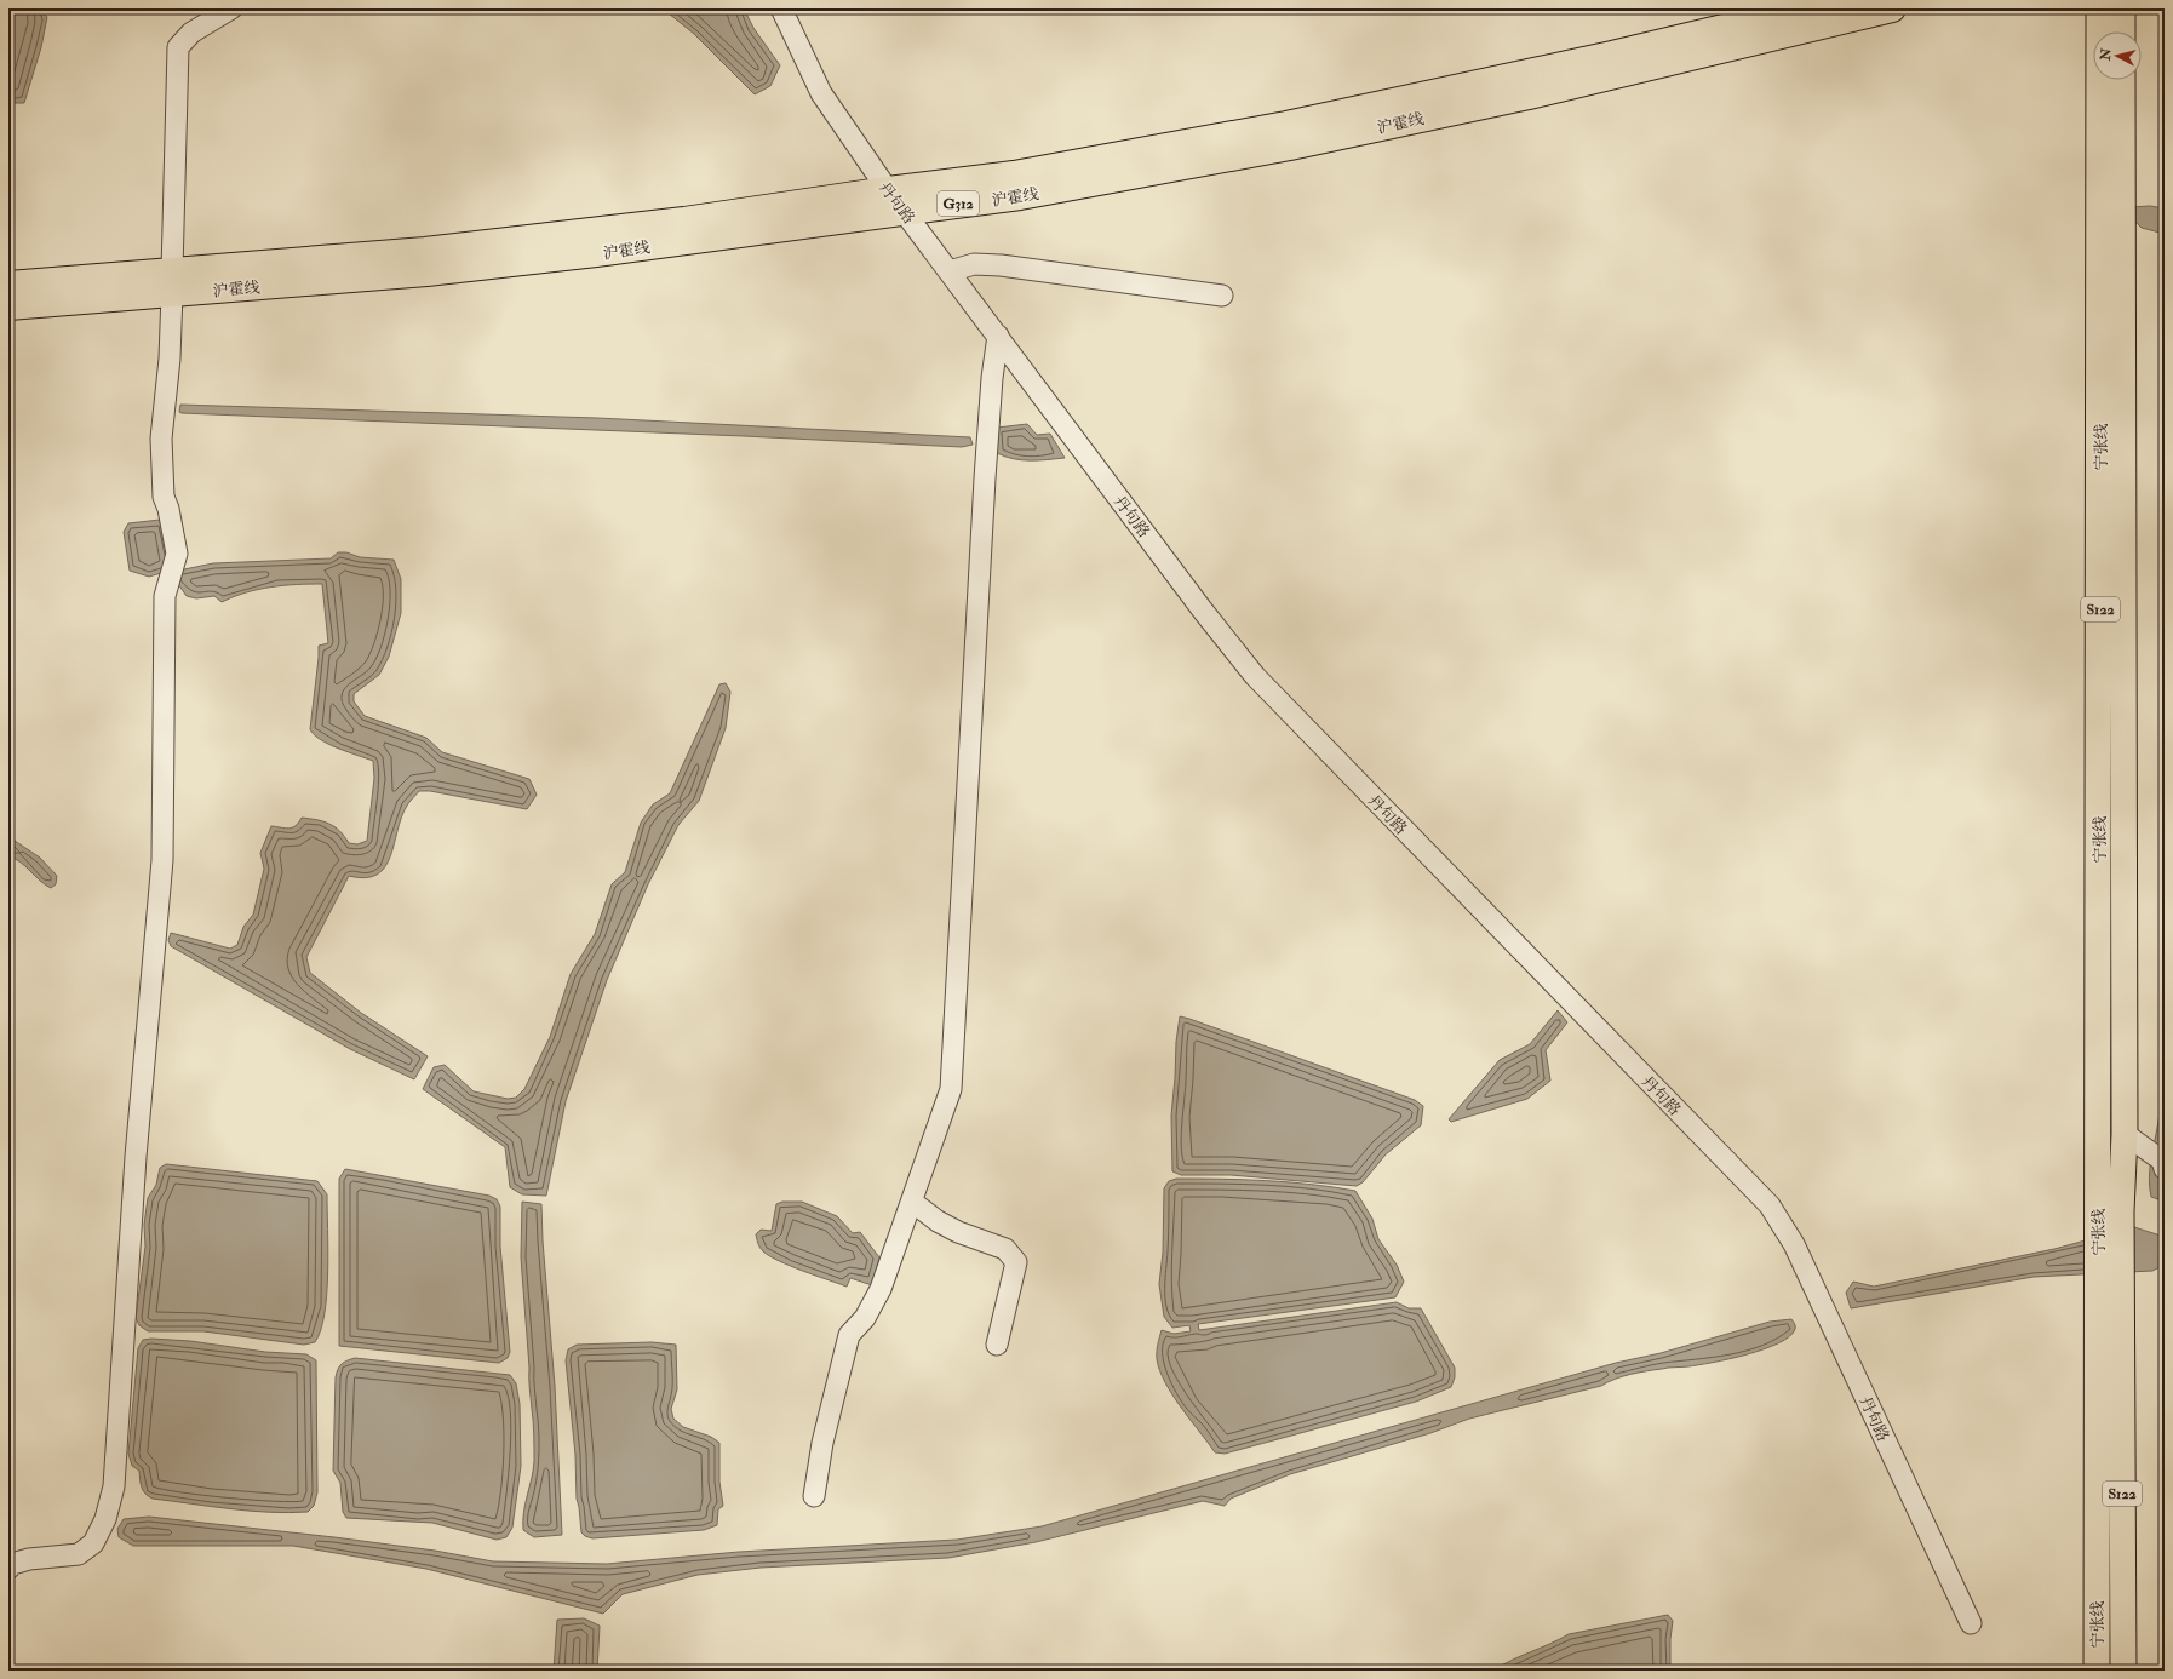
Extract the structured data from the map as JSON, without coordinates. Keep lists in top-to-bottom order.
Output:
{
  "streets": {
    "highway": ["沪霍线", "G312"],
    "main road": ["宁张线", "S122"],
    "street": ["丹句路"]
  },
  "crossings": [
    ["沪霍线", "丹句路"]
  ],
  "north": "left"
}
